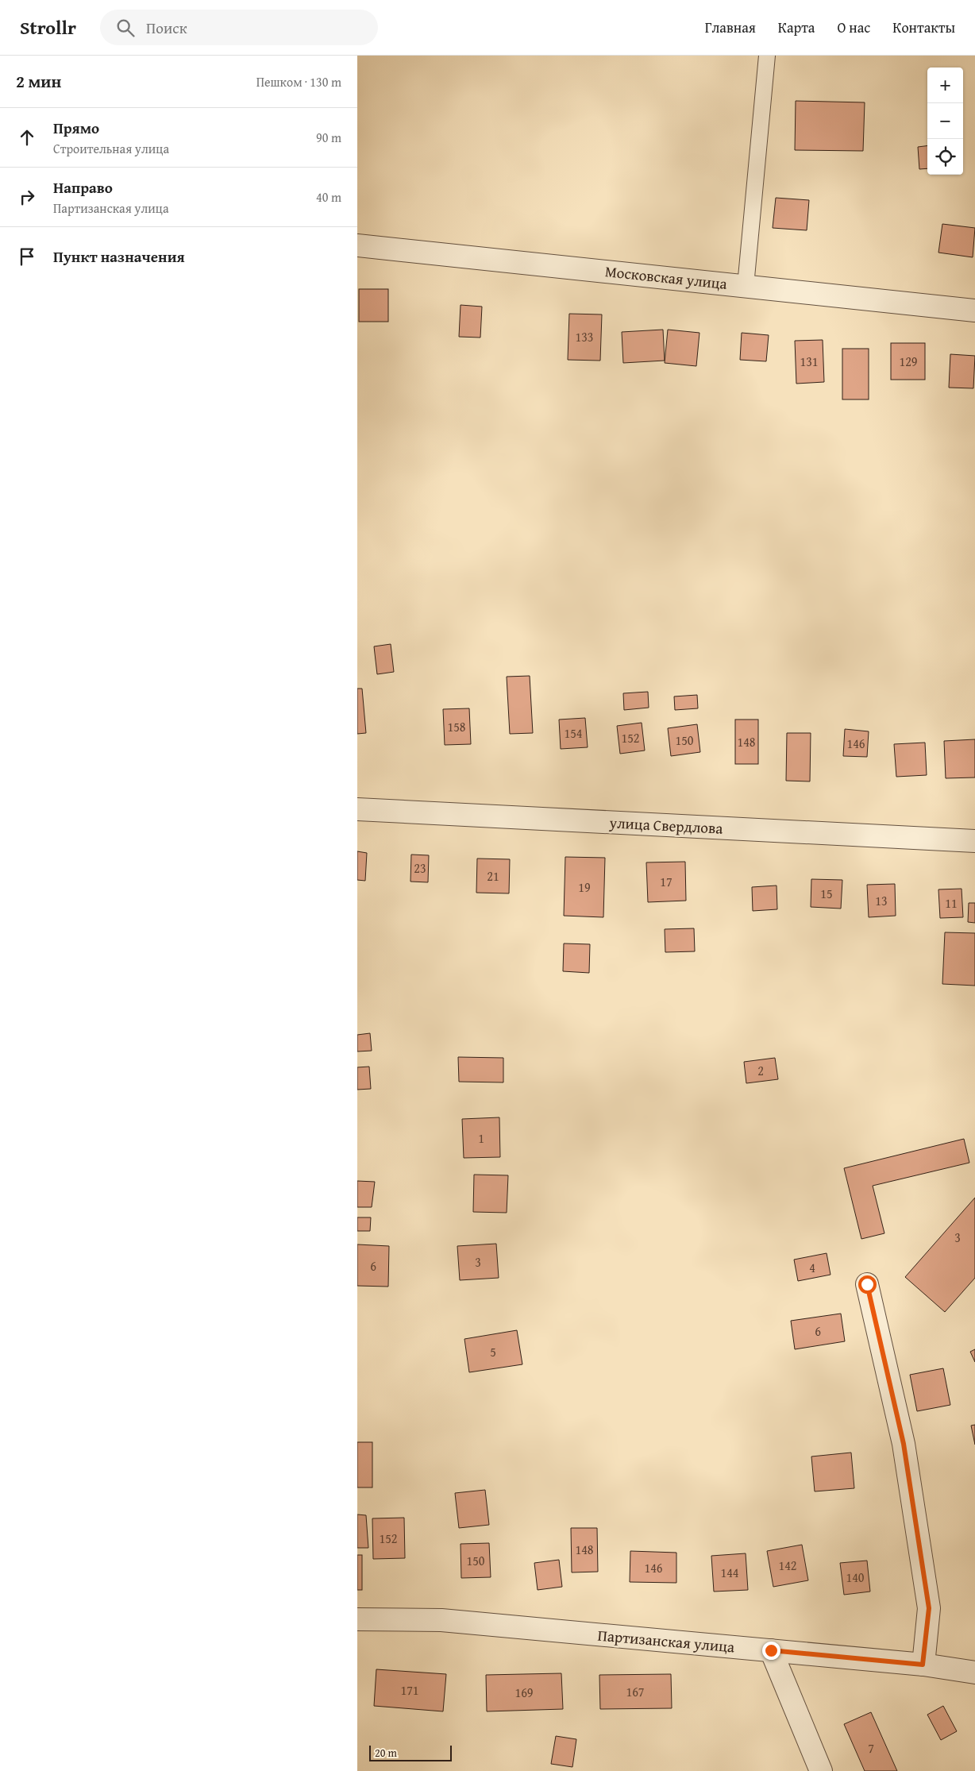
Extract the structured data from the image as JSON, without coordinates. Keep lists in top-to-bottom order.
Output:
{
  "streets": {
    "street": ["Московская улица", "улица Свердлова", "Партизанская улица"]
  },
  "house_numbers": [
    "133",
    "131",
    "129",
    "158",
    "154",
    "152",
    "150",
    "148",
    "146",
    "23",
    "21",
    "17",
    "19",
    "15",
    "13",
    "11",
    "2",
    "1",
    "3",
    "3",
    "6",
    "4",
    "6",
    "5",
    "152",
    "148",
    "150",
    "142",
    "146",
    "144",
    "140",
    "171",
    "167",
    "169",
    "7"
  ],
  "scale_bar": "20 m",
  "page": {
    "header": "Strollr",
    "search": "Поиск",
    "nav": [
      "Главная",
      "Карта",
      "О нас",
      "Контакты"
    ],
    "heading": ["2 мин", "Пешком · 130 m"],
    "map_buttons": ["+", "−"],
    "list": [
      ["Прямо", "Строительная улица", "90 m"],
      ["Направо", "Партизанская улица", "40 m"],
      "Пункт назначения"
    ],
    "scale": "20 m"
  }
}
